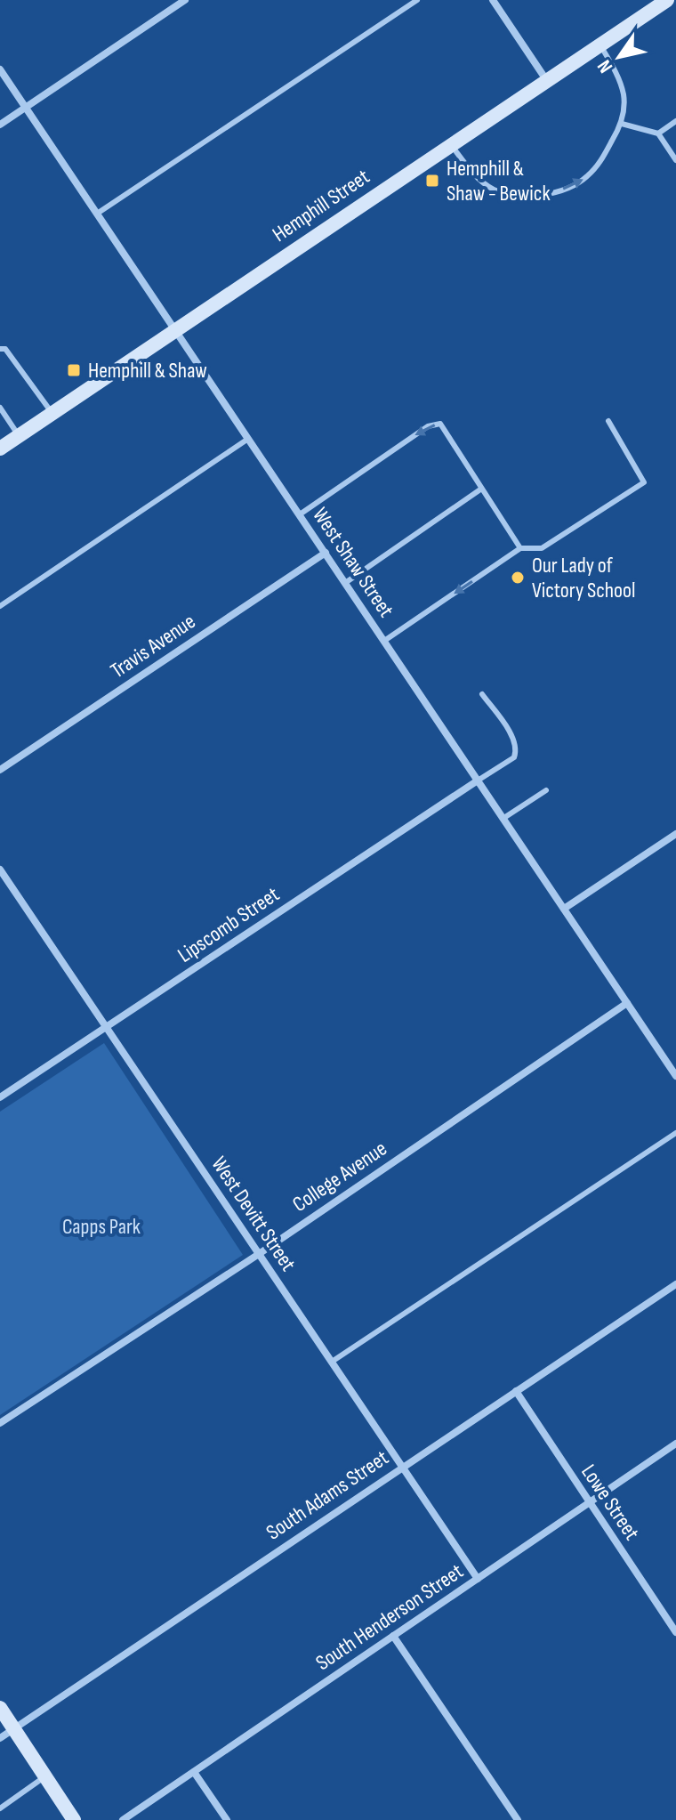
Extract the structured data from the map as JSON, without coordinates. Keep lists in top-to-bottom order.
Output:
{
  "streets": {
    "main road": ["Hemphill Street"],
    "street": [
      "West Shaw Street",
      "Travis Avenue",
      "Lipscomb Street",
      "College Avenue",
      "West Devitt Street",
      "South Adams Street",
      "Lowe Street",
      "South Henderson Street"
    ]
  },
  "crossings": [
    ["Hemphill Street", "West Shaw Street"],
    ["West Shaw Street", "Travis Avenue"],
    ["West Shaw Street", "Lipscomb Street"],
    ["West Shaw Street", "College Avenue"],
    ["Lipscomb Street", "West Devitt Street"],
    ["College Avenue", "West Devitt Street"],
    ["West Devitt Street", "South Adams Street"],
    ["West Devitt Street", "South Henderson Street"],
    ["South Adams Street", "Lowe Street"],
    ["Lowe Street", "South Henderson Street"]
  ],
  "parks": ["Capps Park"],
  "places": {
    "transit": ["Hemphill & Shaw - Bewick", "Hemphill & Shaw"],
    "other": ["Our Lady of Victory School"]
  },
  "north": "bottom left"
}
